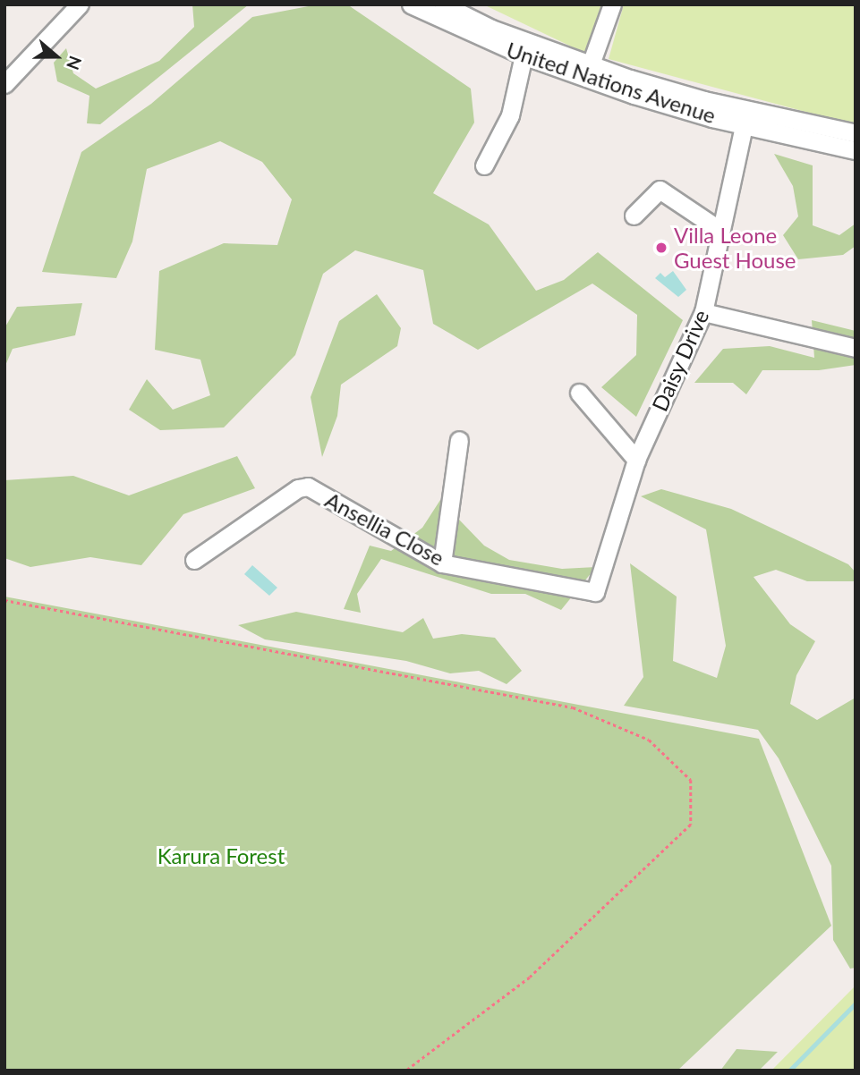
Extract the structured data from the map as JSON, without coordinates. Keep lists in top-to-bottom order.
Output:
{
  "streets": {
    "street": ["United Nations Avenue", "Daisy Drive", "Ansellia Close"]
  },
  "crossings": [
    ["United Nations Avenue", "Daisy Drive"],
    ["Daisy Drive", "Ansellia Close"]
  ],
  "parks": ["Karura Forest"],
  "places": ["Villa Leone Guest House"],
  "north": "right"
}
